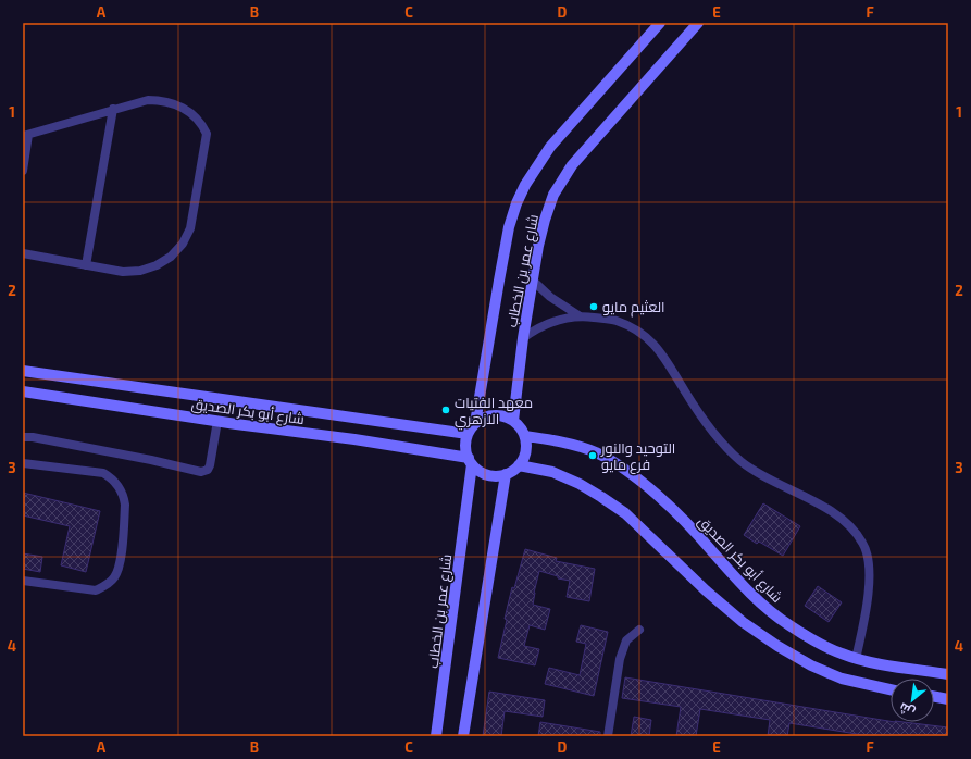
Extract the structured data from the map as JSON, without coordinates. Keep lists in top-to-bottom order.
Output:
{
  "streets": {
    "street": ["شارع عمر بن الخطاب", "شارع أبو بكر الصديق"]
  },
  "crossings": [
    ["شارع عمر بن الخطاب", "شارع أبو بكر الصديق"]
  ],
  "places": ["العثيم مايو", "معهد الفتيات الازهري", "التوحيد والنور فرع مايو"],
  "north": "bottom left",
  "grid": {
    "columns": [
      "A",
      "B",
      "C",
      "D",
      "E",
      "F"
    ],
    "rows": [
      "1",
      "2",
      "3",
      "4"
    ]
  }
}
